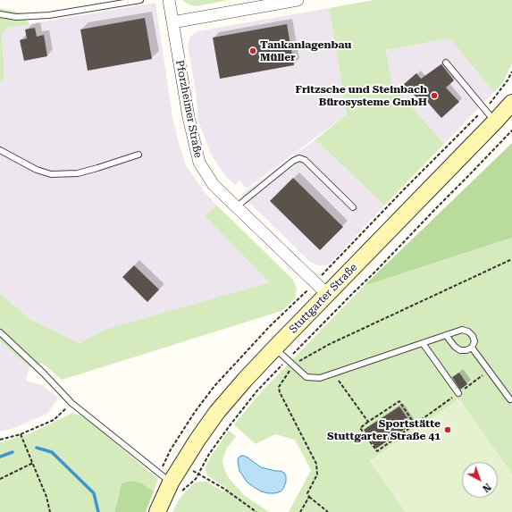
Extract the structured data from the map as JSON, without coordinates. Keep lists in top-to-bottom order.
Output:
{
  "streets": {
    "main road": ["Stuttgarter Straße"],
    "street": ["Pforzheimer Straße"]
  },
  "crossings": [
    ["Pforzheimer Straße", "Stuttgarter Straße"]
  ],
  "places": ["Tankanlagenbau Müller", "Fritzsche und Steinbach Bürosysteme GmbH", "Sportstätte Stuttgarter Straße 41"],
  "north": "bottom right"
}
